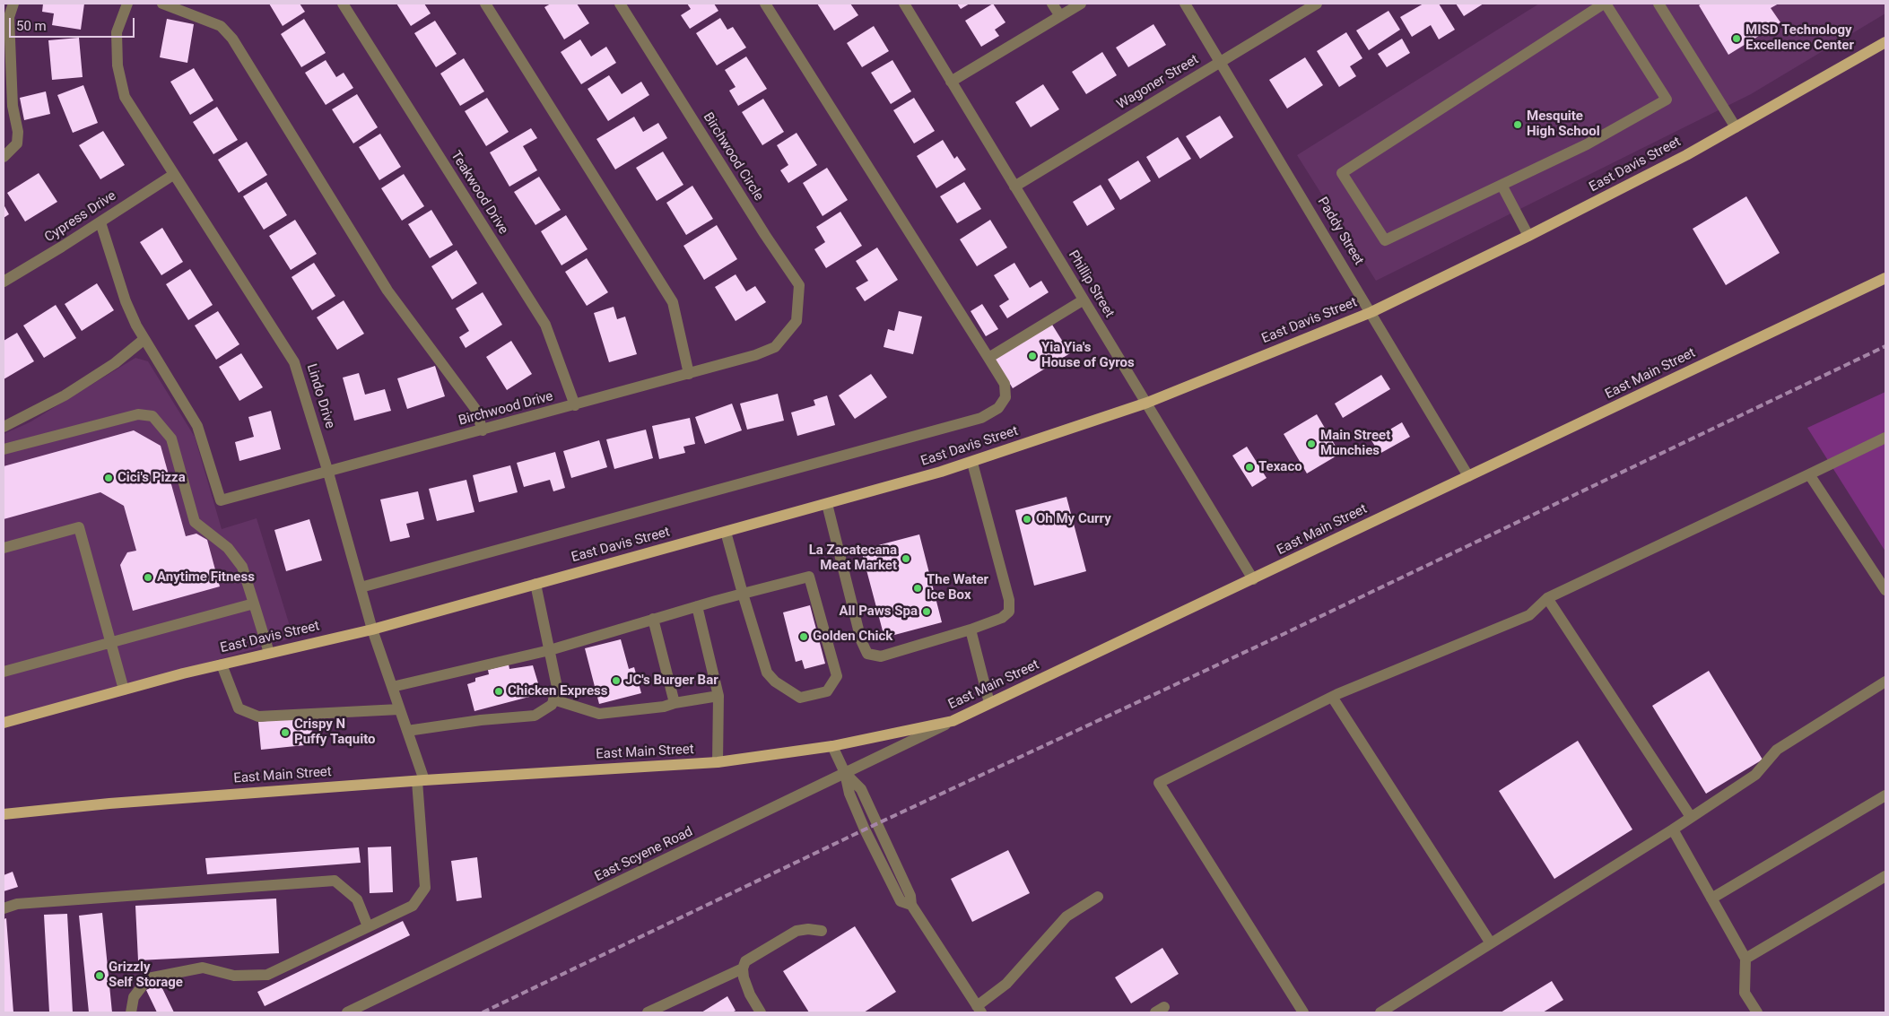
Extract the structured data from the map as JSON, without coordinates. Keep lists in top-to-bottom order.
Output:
{
  "streets": {
    "main road": ["East Davis Street", "East Main Street"],
    "street": [
      "Wagoner Street",
      "Birchwood Circle",
      "Teakwood Drive",
      "Cypress Drive",
      "Paddy Street",
      "Phillip Street",
      "Lindo Drive",
      "Birchwood Drive",
      "East Scyene Road"
    ]
  },
  "crossings": [
    ["Wagoner Street", "Paddy Street"],
    ["Wagoner Street", "Phillip Street"],
    ["Birchwood Circle", "Birchwood Drive"],
    ["East Davis Street", "Paddy Street"],
    ["East Davis Street", "Phillip Street"],
    ["East Davis Street", "Lindo Drive"],
    ["Teakwood Drive", "Birchwood Drive"],
    ["Cypress Drive", "Lindo Drive"],
    ["Paddy Street", "East Main Street"],
    ["Phillip Street", "East Main Street"],
    ["East Main Street", "Lindo Drive"],
    ["East Main Street", "East Scyene Road"],
    ["Lindo Drive", "Birchwood Drive"]
  ],
  "places": [
    "MISD Technology Excellence Center",
    "Mesquite High School",
    "Yia Yia's House of Gyros",
    "Main Street Munchies",
    "Texaco",
    "Cici's Pizza",
    "Oh My Curry",
    "La Zacatecana Meat Market",
    "Anytime Fitness",
    "The Water Ice Box",
    "All Paws Spa",
    "Golden Chick",
    "JC's Burger Bar",
    "Chicken Express",
    "Crispy N Puffy Taquito",
    "Grizzly Self Storage"
  ],
  "scale_bar": "50 m"
}
